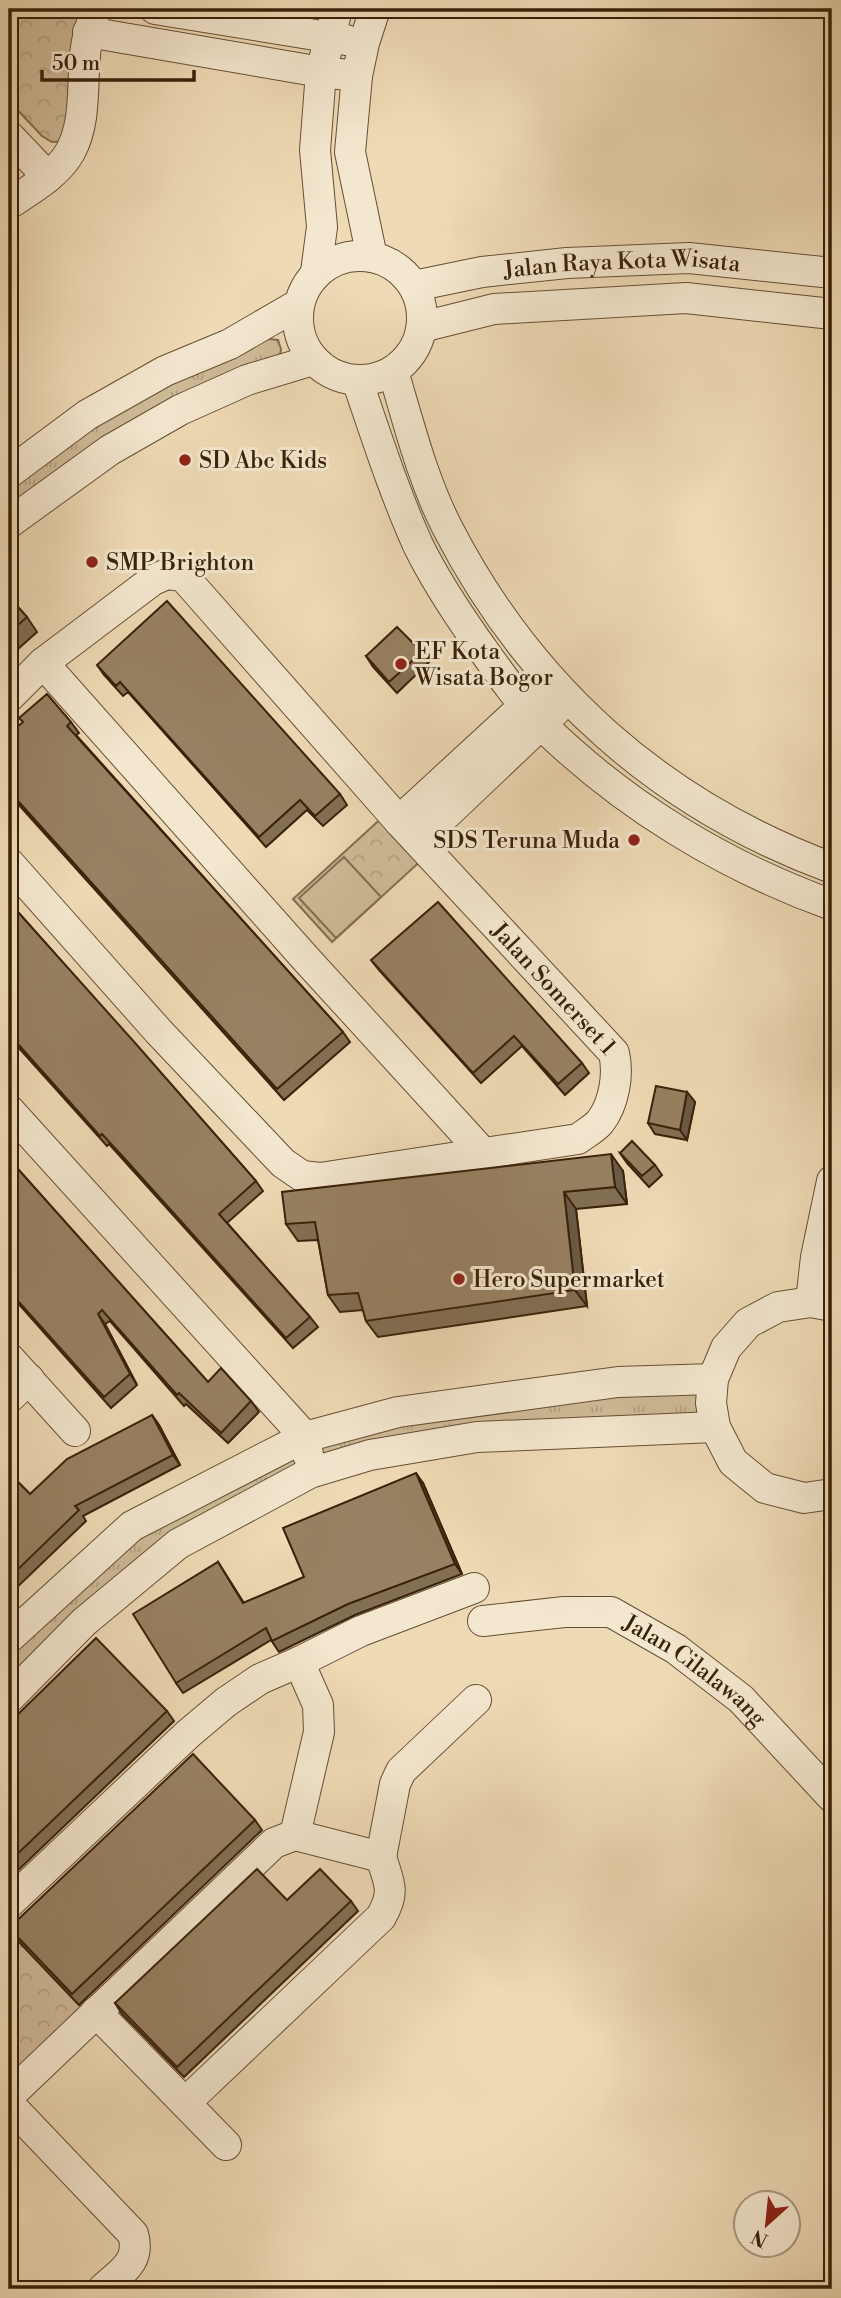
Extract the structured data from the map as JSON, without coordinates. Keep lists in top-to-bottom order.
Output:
{
  "streets": {
    "street": ["Jalan Raya Kota Wisata", "Jalan Somerset 1", "Jalan Cilalawang"]
  },
  "places": [
    "SD Abc Kids",
    "SMP Brighton",
    "EF Kota Wisata Bogor",
    "SDS Teruna Muda",
    "Hero Supermarket"
  ],
  "scale_bar": "50 m",
  "north": "bottom left"
}
